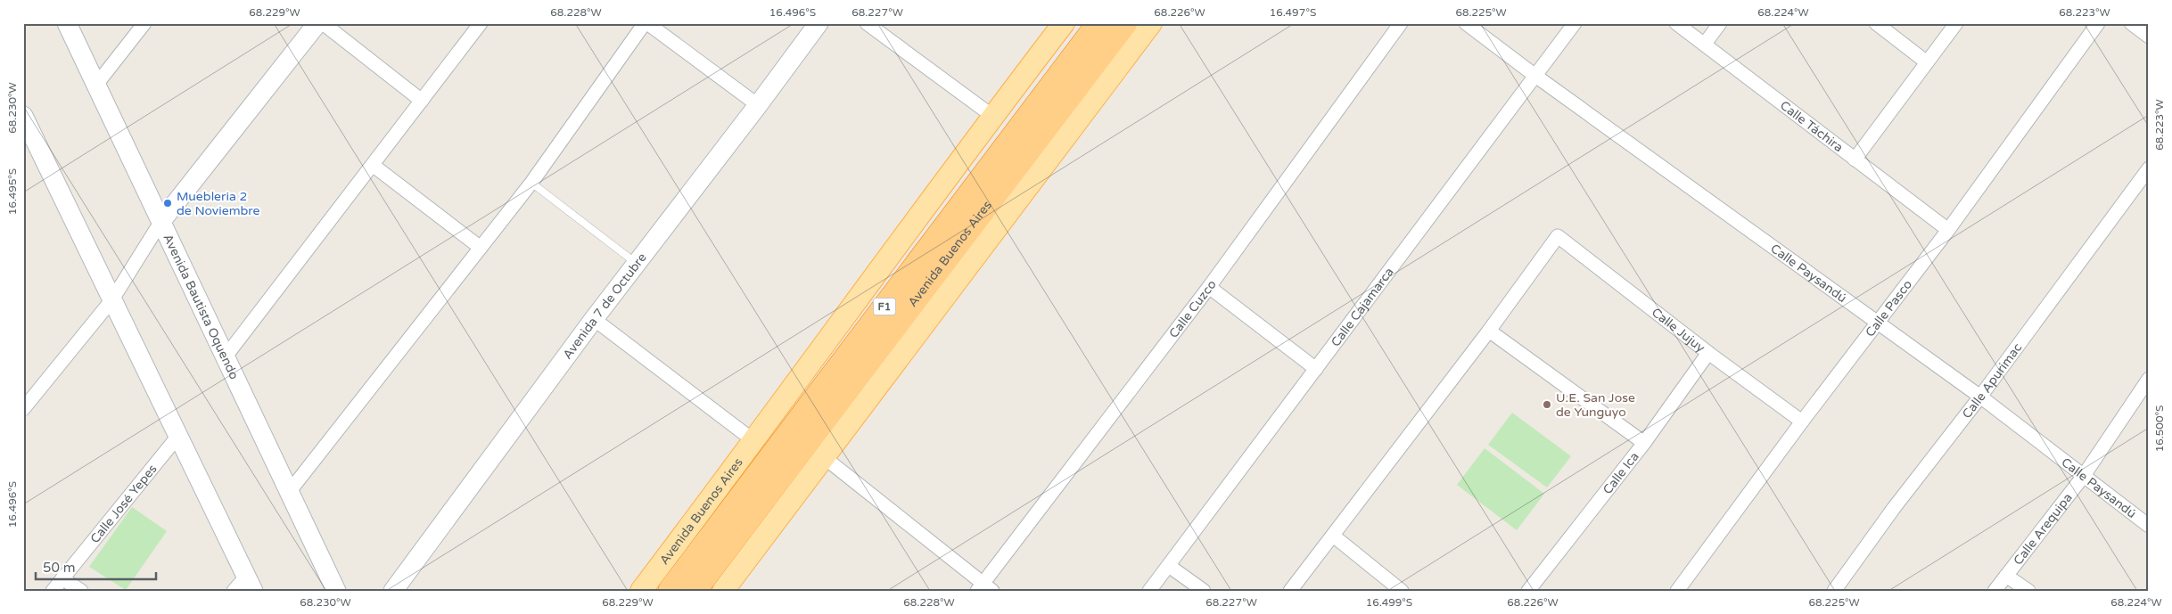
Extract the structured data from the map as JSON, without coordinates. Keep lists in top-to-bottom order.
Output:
{
  "streets": {
    "highway": ["Avenida Buenos Aires", "F1"],
    "main road": ["Avenida Bautista Oquendo", "Avenida 7 de Octubre"],
    "street": [
      "Calle Táchira",
      "Calle Paysandú",
      "Calle Cajamarca",
      "Calle Pasco",
      "Calle Cuzco",
      "Calle Jujuy",
      "Calle Apurimac",
      "Calle Ica",
      "Calle José Yepes",
      "Calle Arequipa"
    ]
  },
  "crossings": [
    ["Calle Táchira", "Calle Pasco"],
    ["Calle Paysandú", "Calle Cajamarca"],
    ["Calle Paysandú", "Calle Pasco"],
    ["Calle Paysandú", "Calle Apurimac"],
    ["Calle Paysandú", "Calle Arequipa"],
    ["Calle Pasco", "Calle Jujuy"],
    ["Calle Jujuy", "Calle Ica"]
  ],
  "places": ["Muebleria 2 de Noviembre", "U.E. San Jose de Yunguyo"],
  "scale_bar": "50 m",
  "coordinates": [
    "68.229°W",
    "68.228°W",
    "16.496°S",
    "68.227°W",
    "68.226°W",
    "16.497°S",
    "68.225°W",
    "68.224°W",
    "68.223°W",
    "68.230°W",
    "16.495°S",
    "16.500°S",
    "16.499°S"
  ]
}
